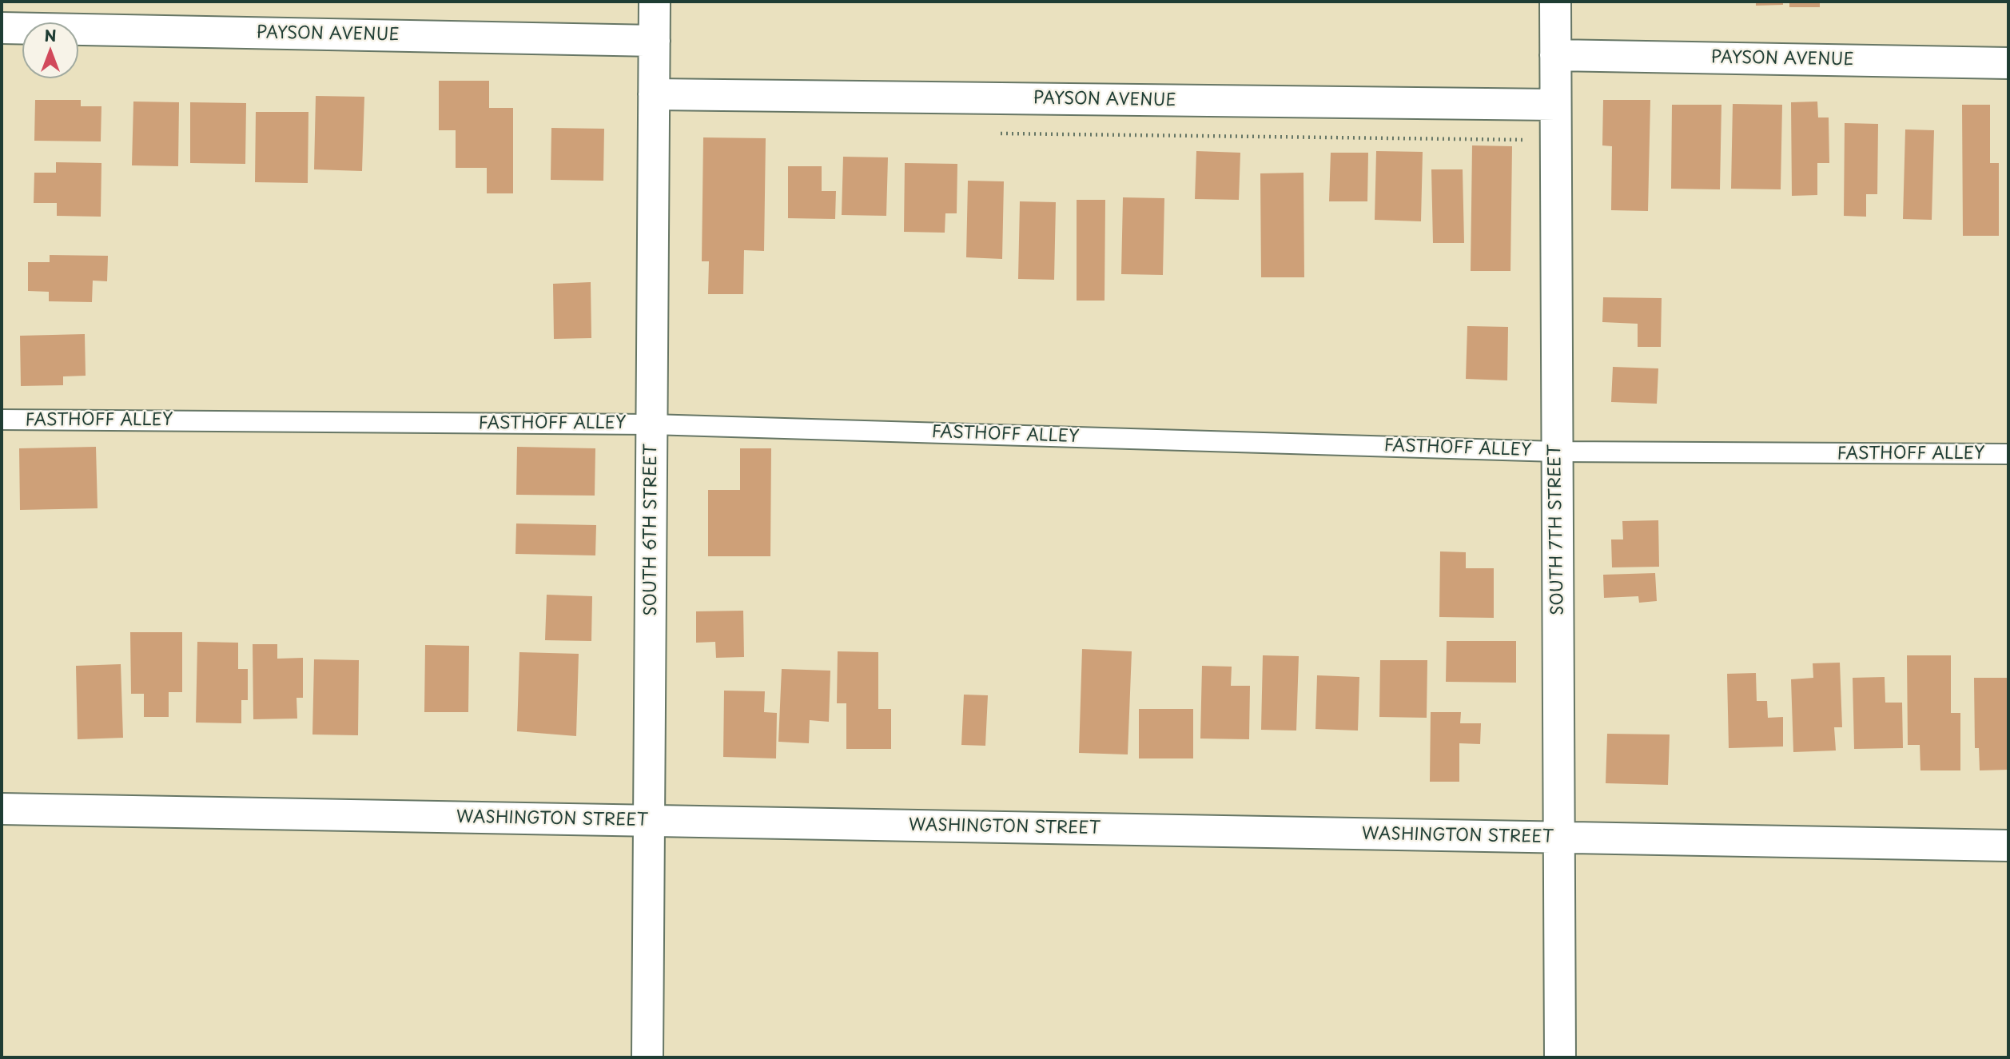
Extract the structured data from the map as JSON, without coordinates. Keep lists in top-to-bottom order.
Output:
{
  "streets": {
    "street": [
      "PAYSON AVENUE",
      "SOUTH 6TH STREET",
      "SOUTH 7TH STREET",
      "WASHINGTON STREET"
    ],
    "lane": ["FASTHOFF ALLEY"]
  },
  "crossings": [
    ["PAYSON AVENUE", "SOUTH 6TH STREET"],
    ["PAYSON AVENUE", "SOUTH 7TH STREET"],
    ["FASTHOFF ALLEY", "SOUTH 6TH STREET"],
    ["FASTHOFF ALLEY", "SOUTH 7TH STREET"],
    ["SOUTH 6TH STREET", "WASHINGTON STREET"],
    ["SOUTH 7TH STREET", "WASHINGTON STREET"]
  ],
  "north": "top"
}
